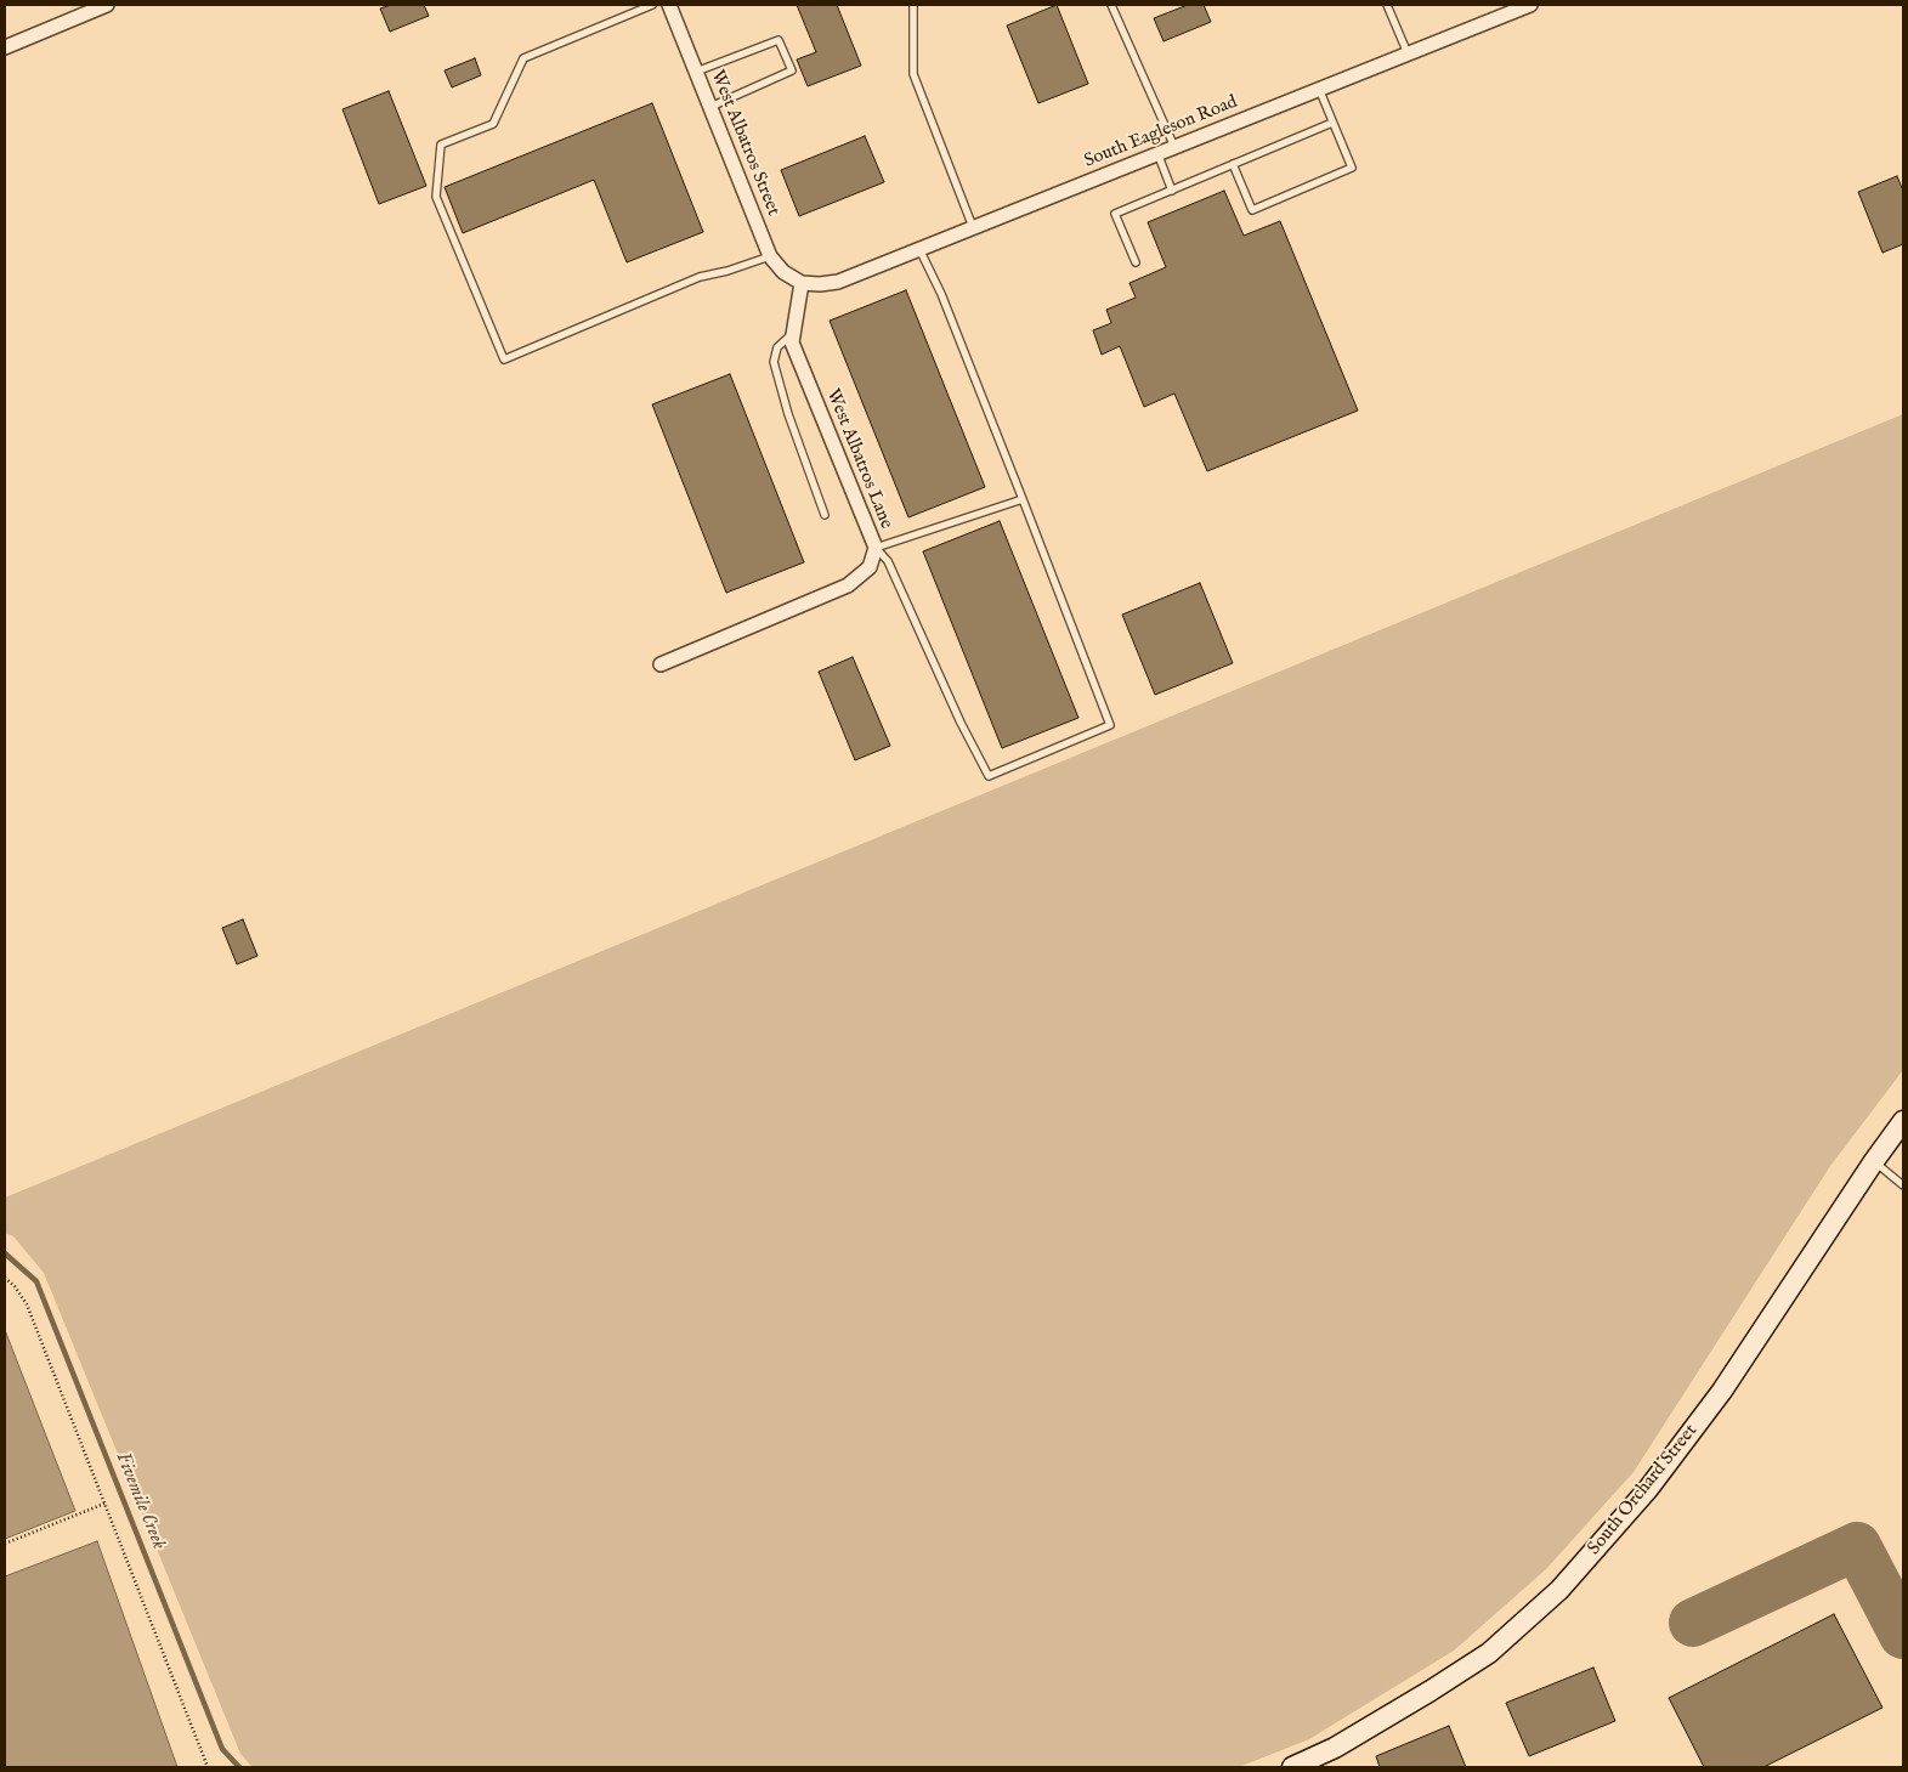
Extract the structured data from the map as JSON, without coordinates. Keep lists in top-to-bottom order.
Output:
{
  "streets": {
    "main road": ["South Orchard Street"],
    "street": ["South Eagleson Road", "West Albatros Street", "West Albatros Lane"]
  },
  "crossings": [
    ["South Eagleson Road", "West Albatros Street"],
    ["South Eagleson Road", "West Albatros Lane"],
    ["West Albatros Street", "West Albatros Lane"]
  ],
  "water": ["Fivemile Creek"]
}
